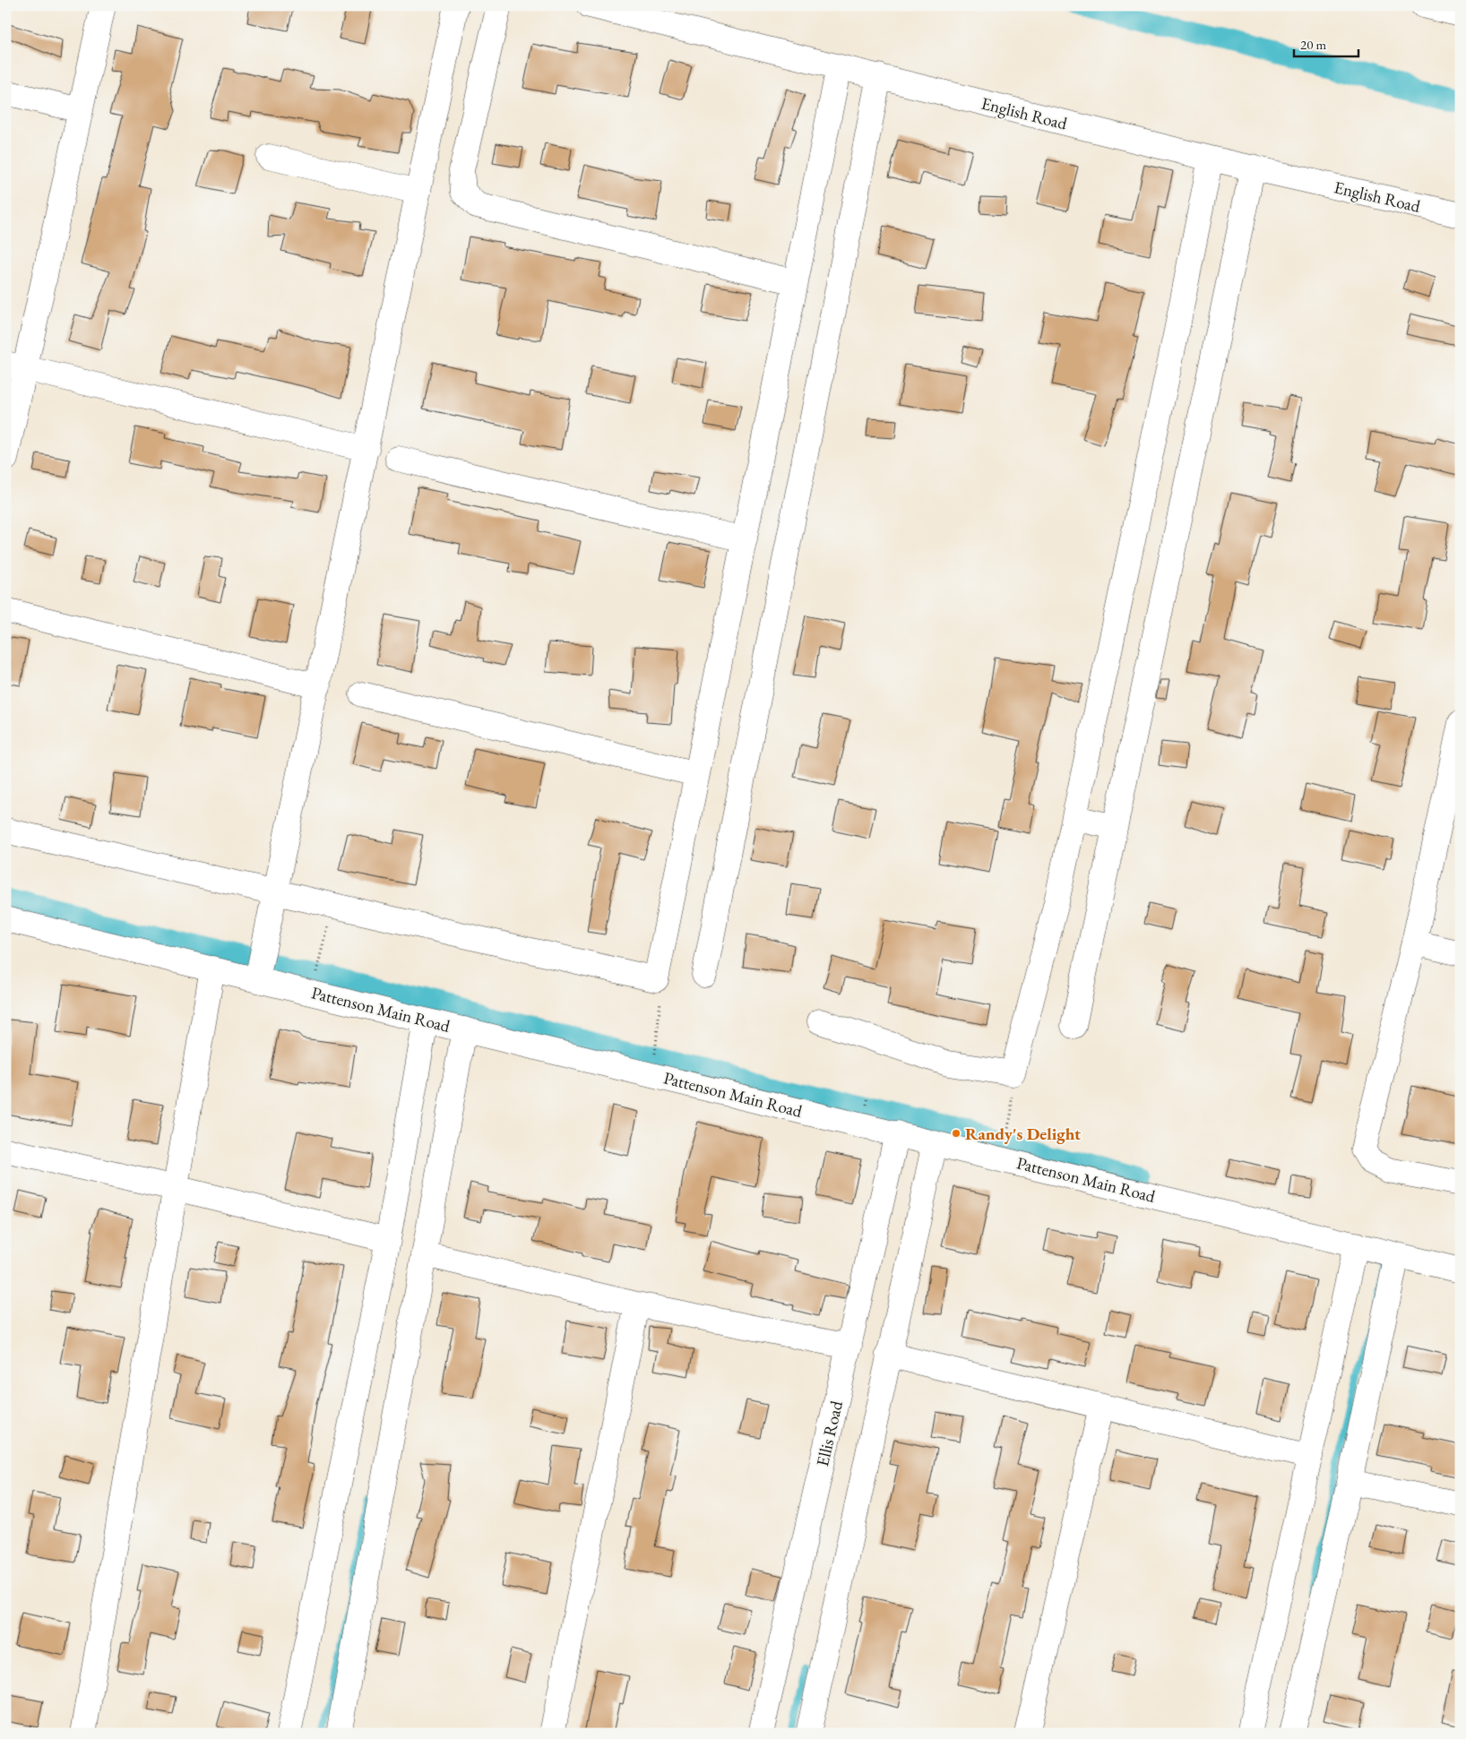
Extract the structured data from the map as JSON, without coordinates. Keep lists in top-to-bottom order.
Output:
{
  "streets": {
    "street": ["English Road", "Pattenson Main Road", "Ellis Road"]
  },
  "crossings": [
    ["Pattenson Main Road", "Ellis Road"]
  ],
  "places": ["Randy's Delight"],
  "scale_bar": "20 m"
}
